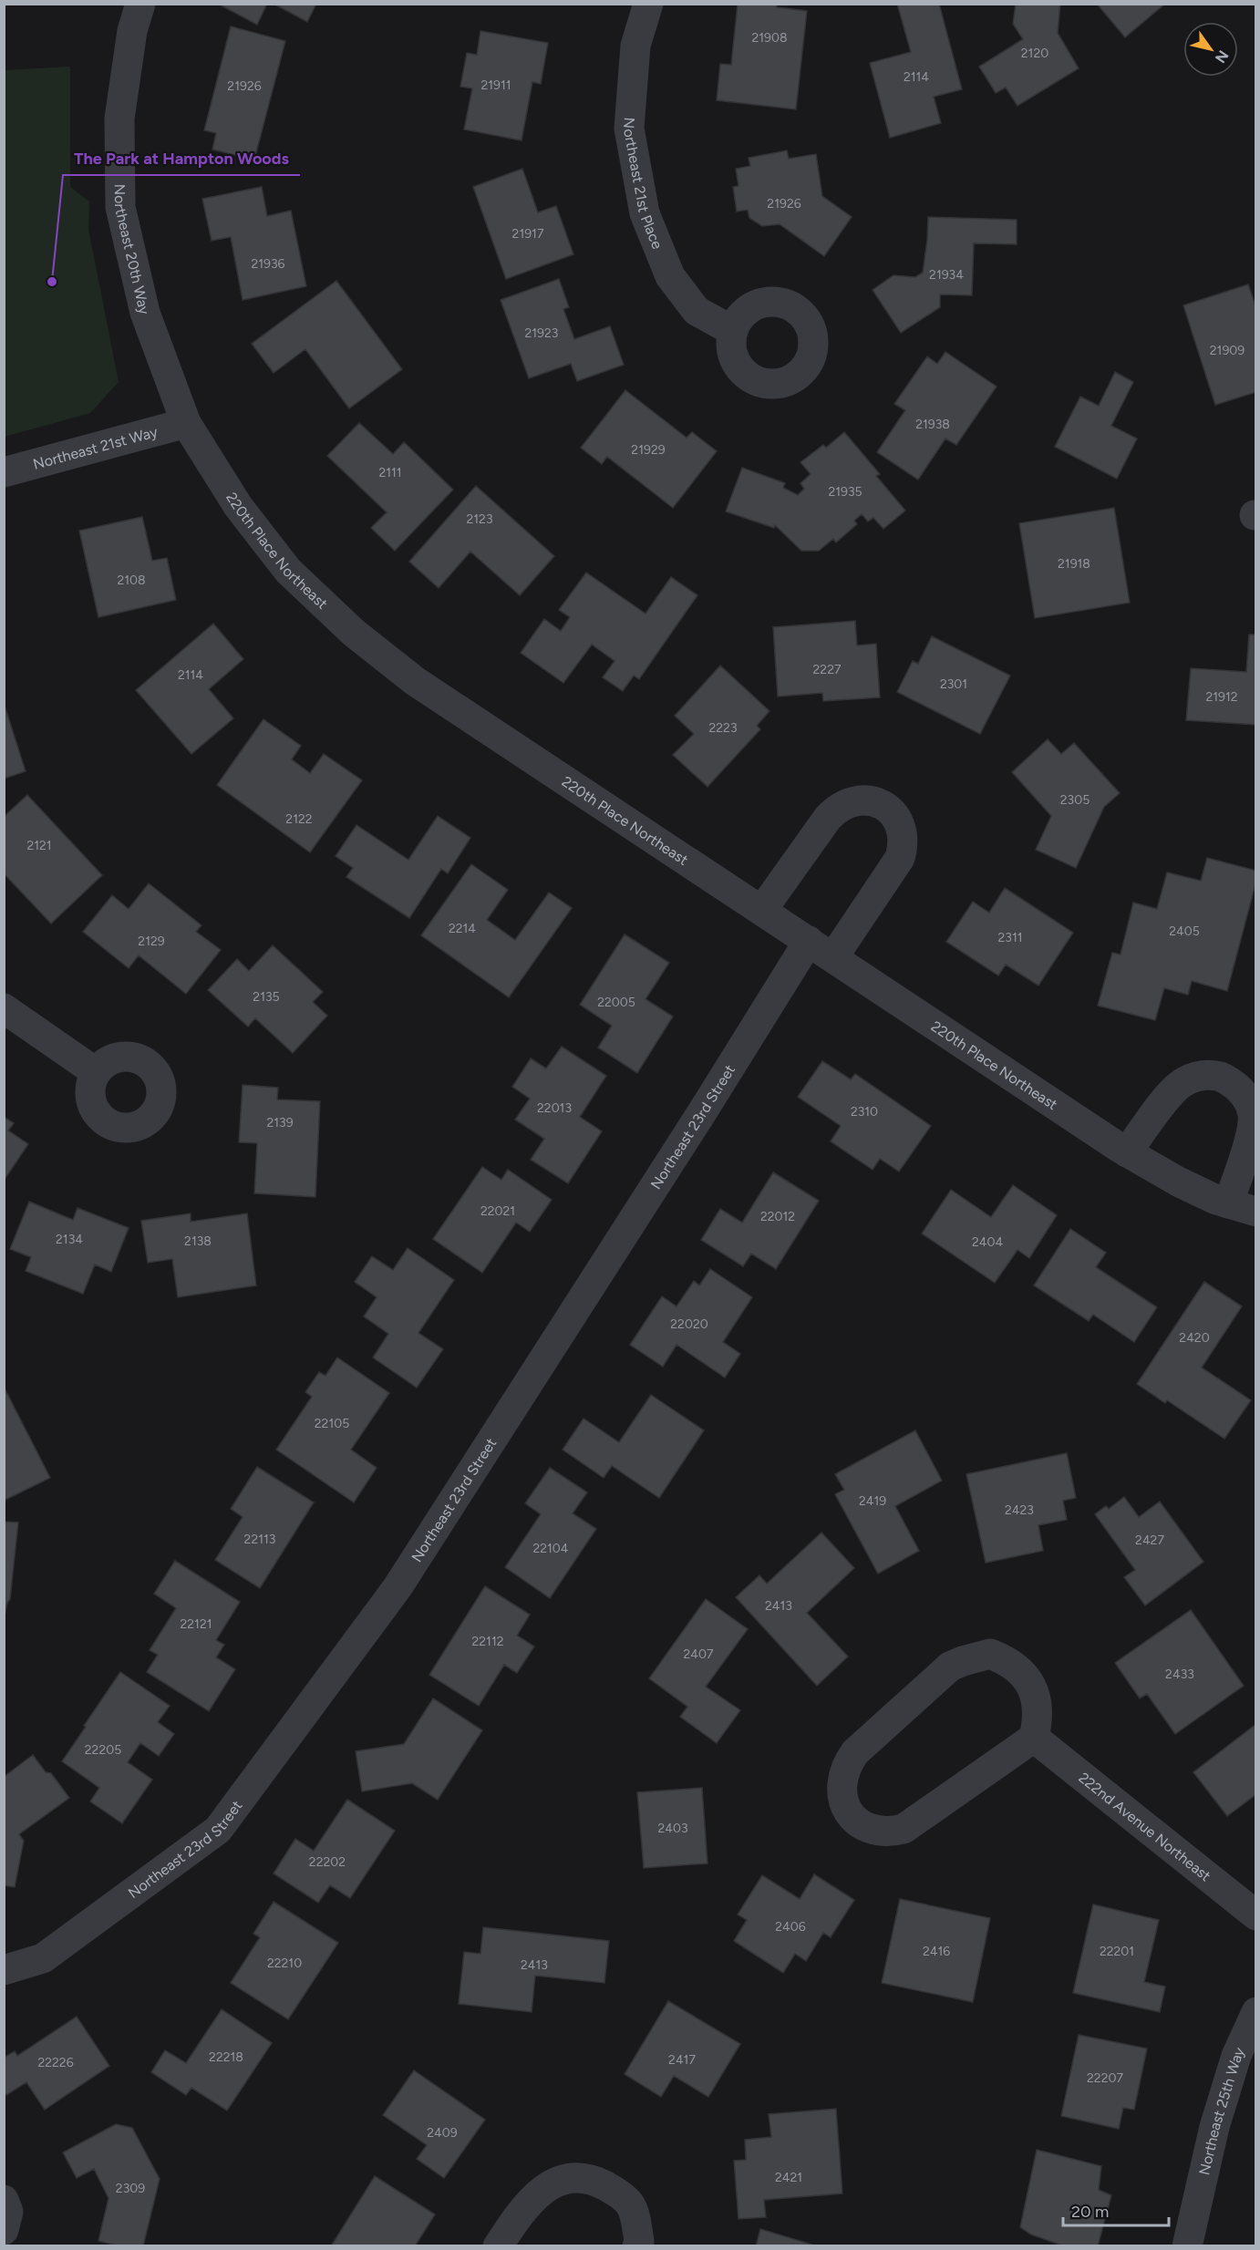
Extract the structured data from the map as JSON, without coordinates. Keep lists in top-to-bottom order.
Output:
{
  "streets": {
    "street": [
      "Northeast 21st Place",
      "Northeast 20th Way",
      "Northeast 21st Way",
      "220th Place Northeast",
      "Northeast 23rd Street",
      "222nd Avenue Northeast",
      "Northeast 25th Way"
    ]
  },
  "crossings": [
    ["Northeast 20th Way", "Northeast 21st Way"],
    ["Northeast 20th Way", "220th Place Northeast"],
    ["Northeast 21st Way", "220th Place Northeast"],
    ["220th Place Northeast", "Northeast 23rd Street"]
  ],
  "places": ["The Park at Hampton Woods"],
  "house_numbers": [
    "21908",
    "2120",
    "2114",
    "21911",
    "21926",
    "21926",
    "21917",
    "21936",
    "21934",
    "21923",
    "21909",
    "21938",
    "21929",
    "2111",
    "21935",
    "2123",
    "21918",
    "2108",
    "2227",
    "2114",
    "2301",
    "21912",
    "2223",
    "2305",
    "2122",
    "2121",
    "2214",
    "2405",
    "2311",
    "2129",
    "2135",
    "22005",
    "22013",
    "2310",
    "2139",
    "22021",
    "22012",
    "2134",
    "2138",
    "2404",
    "22020",
    "2420",
    "22105",
    "2419",
    "2423",
    "22113",
    "2427",
    "22104",
    "2413",
    "22121",
    "22112",
    "2407",
    "2433",
    "22205",
    "2403",
    "22202",
    "2406",
    "2416",
    "22201",
    "22210",
    "2413",
    "22218",
    "2417",
    "22226",
    "22207",
    "2409",
    "2421",
    "2309"
  ],
  "scale_bar": "20 m",
  "north": "bottom right"
}
